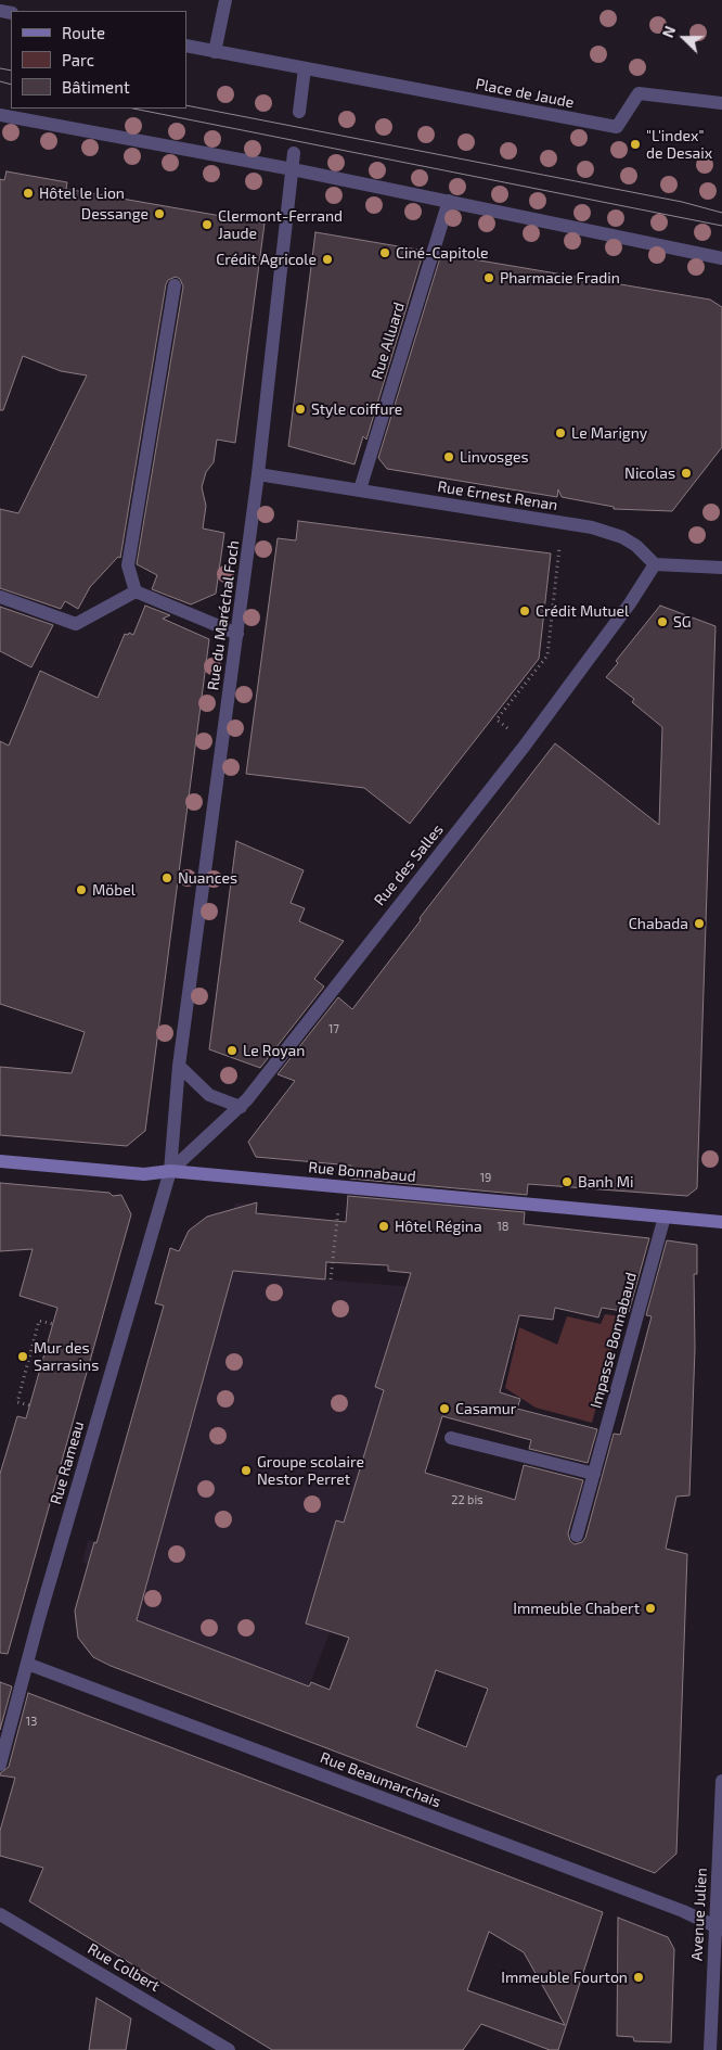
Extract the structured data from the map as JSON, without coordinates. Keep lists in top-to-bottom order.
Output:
{
  "streets": {
    "main road": ["Rue Bonnabaud"],
    "street": [
      "Place de Jaude",
      "Rue Alluard",
      "Rue Ernest Renan",
      "Rue du Maréchal Foch",
      "Rue des Salles",
      "Impasse Bonnabaud",
      "Rue Rameau",
      "Rue Beaumarchais",
      "Avenue Julien",
      "Rue Colbert"
    ]
  },
  "crossings": [
    ["Rue Alluard", "Rue Ernest Renan"],
    ["Rue Ernest Renan", "Rue du Maréchal Foch"],
    ["Rue Ernest Renan", "Rue des Salles"],
    ["Rue du Maréchal Foch", "Rue des Salles"],
    ["Rue du Maréchal Foch", "Rue Bonnabaud"],
    ["Rue du Maréchal Foch", "Rue Rameau"],
    ["Rue des Salles", "Rue Bonnabaud"],
    ["Rue des Salles", "Rue Rameau"],
    ["Rue Bonnabaud", "Impasse Bonnabaud"],
    ["Rue Bonnabaud", "Rue Rameau"],
    ["Rue Rameau", "Rue Beaumarchais"],
    ["Rue Beaumarchais", "Avenue Julien"]
  ],
  "places": [
    "\"L'index\" de Desaix",
    "Hôtel le Lion",
    "Dessange",
    "Clermont-Ferrand Jaude",
    "Ciné-Capitole",
    "Crédit Agricole",
    "Pharmacie Fradin",
    "Style coiffure",
    "Le Marigny",
    "Linvosges",
    "Nicolas",
    "Crédit Mutuel",
    "SG",
    "Nuances",
    "Möbel",
    "Chabada",
    "Le Royan",
    "Banh Mi",
    "Hôtel Régina",
    "Mur des Sarrasins",
    "Casamur",
    "Groupe scolaire Nestor Perret",
    "Immeuble Chabert",
    "Immeuble Fourton"
  ],
  "house_numbers": [
    "17",
    "19",
    "18",
    "22 bis",
    "13"
  ],
  "legend": ["Route", "Parc", "Bâtiment"],
  "north": "left"
}
